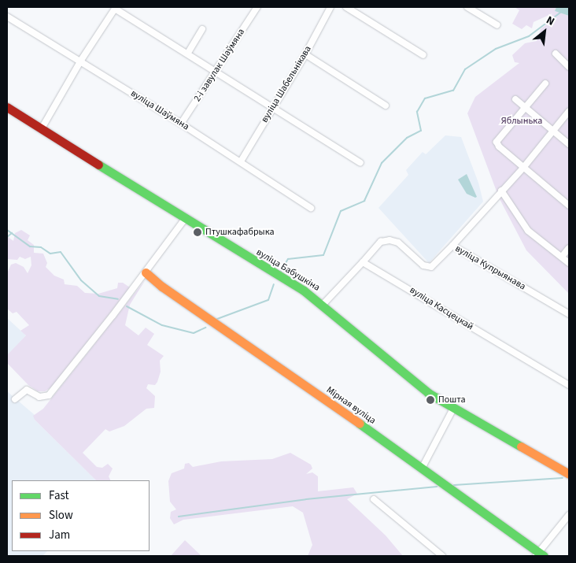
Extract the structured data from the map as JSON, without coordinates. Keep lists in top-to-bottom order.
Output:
{
  "streets": {
    "street": [
      "2-і завулак Шаўмяна",
      "вуліца Шабельнікава",
      "вуліца Шаўмяна",
      "вуліца Купрыянава",
      "вуліца Бабушкіна",
      "вуліца Касцецкай",
      "Мірная вуліца"
    ]
  },
  "crossings": [
    ["2-і завулак Шаўмяна", "вуліца Шаўмяна"],
    ["вуліца Шабельнікава", "вуліца Шаўмяна"],
    ["вуліца Купрыянава", "вуліца Касцецкай"]
  ],
  "parks": ["Яблынька"],
  "places": ["Птушкафабрыка", "Пошта"],
  "legend": ["Fast", "Slow", "Jam"],
  "north": "top right"
}
